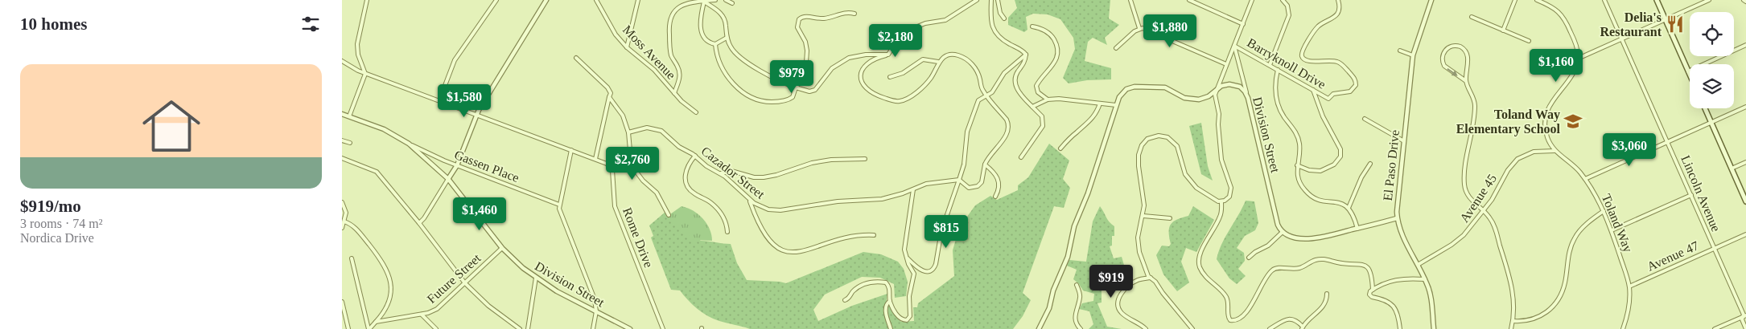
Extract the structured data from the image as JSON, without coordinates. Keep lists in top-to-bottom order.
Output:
{
  "streets": {
    "street": [
      "Moss Avenue",
      "Barryknoll Drive",
      "Division Street",
      "El Paso Drive",
      "Gassen Place",
      "Cazador Street",
      "Lincoln Avenue",
      "Avenue 45",
      "Toland Way",
      "Rome Drive",
      "Avenue 47",
      "Future Street"
    ]
  },
  "crossings": [
    ["Division Street", "Gassen Place"],
    ["Division Street", "Future Street"],
    ["El Paso Drive", "Avenue 45"],
    ["Lincoln Avenue", "Avenue 47"],
    ["Avenue 45", "Toland Way"],
    ["Toland Way", "Avenue 47"]
  ],
  "places": {
    "restaurant": ["Delia's Restaurant"],
    "school or university": ["Toland Way Elementary School"]
  },
  "page": {
    "heading": "10 homes",
    "price": [
      "$1,880",
      "$2,180",
      "$1,160",
      "$979",
      "$1,580",
      "$3,060",
      "$2,760",
      "$1,460",
      "$815",
      "$919"
    ],
    "list": [
      {
        "name": "$919/mo",
        "note": "3 rooms · 74 m² · Nordica Drive"
      }
    ]
  }
}
